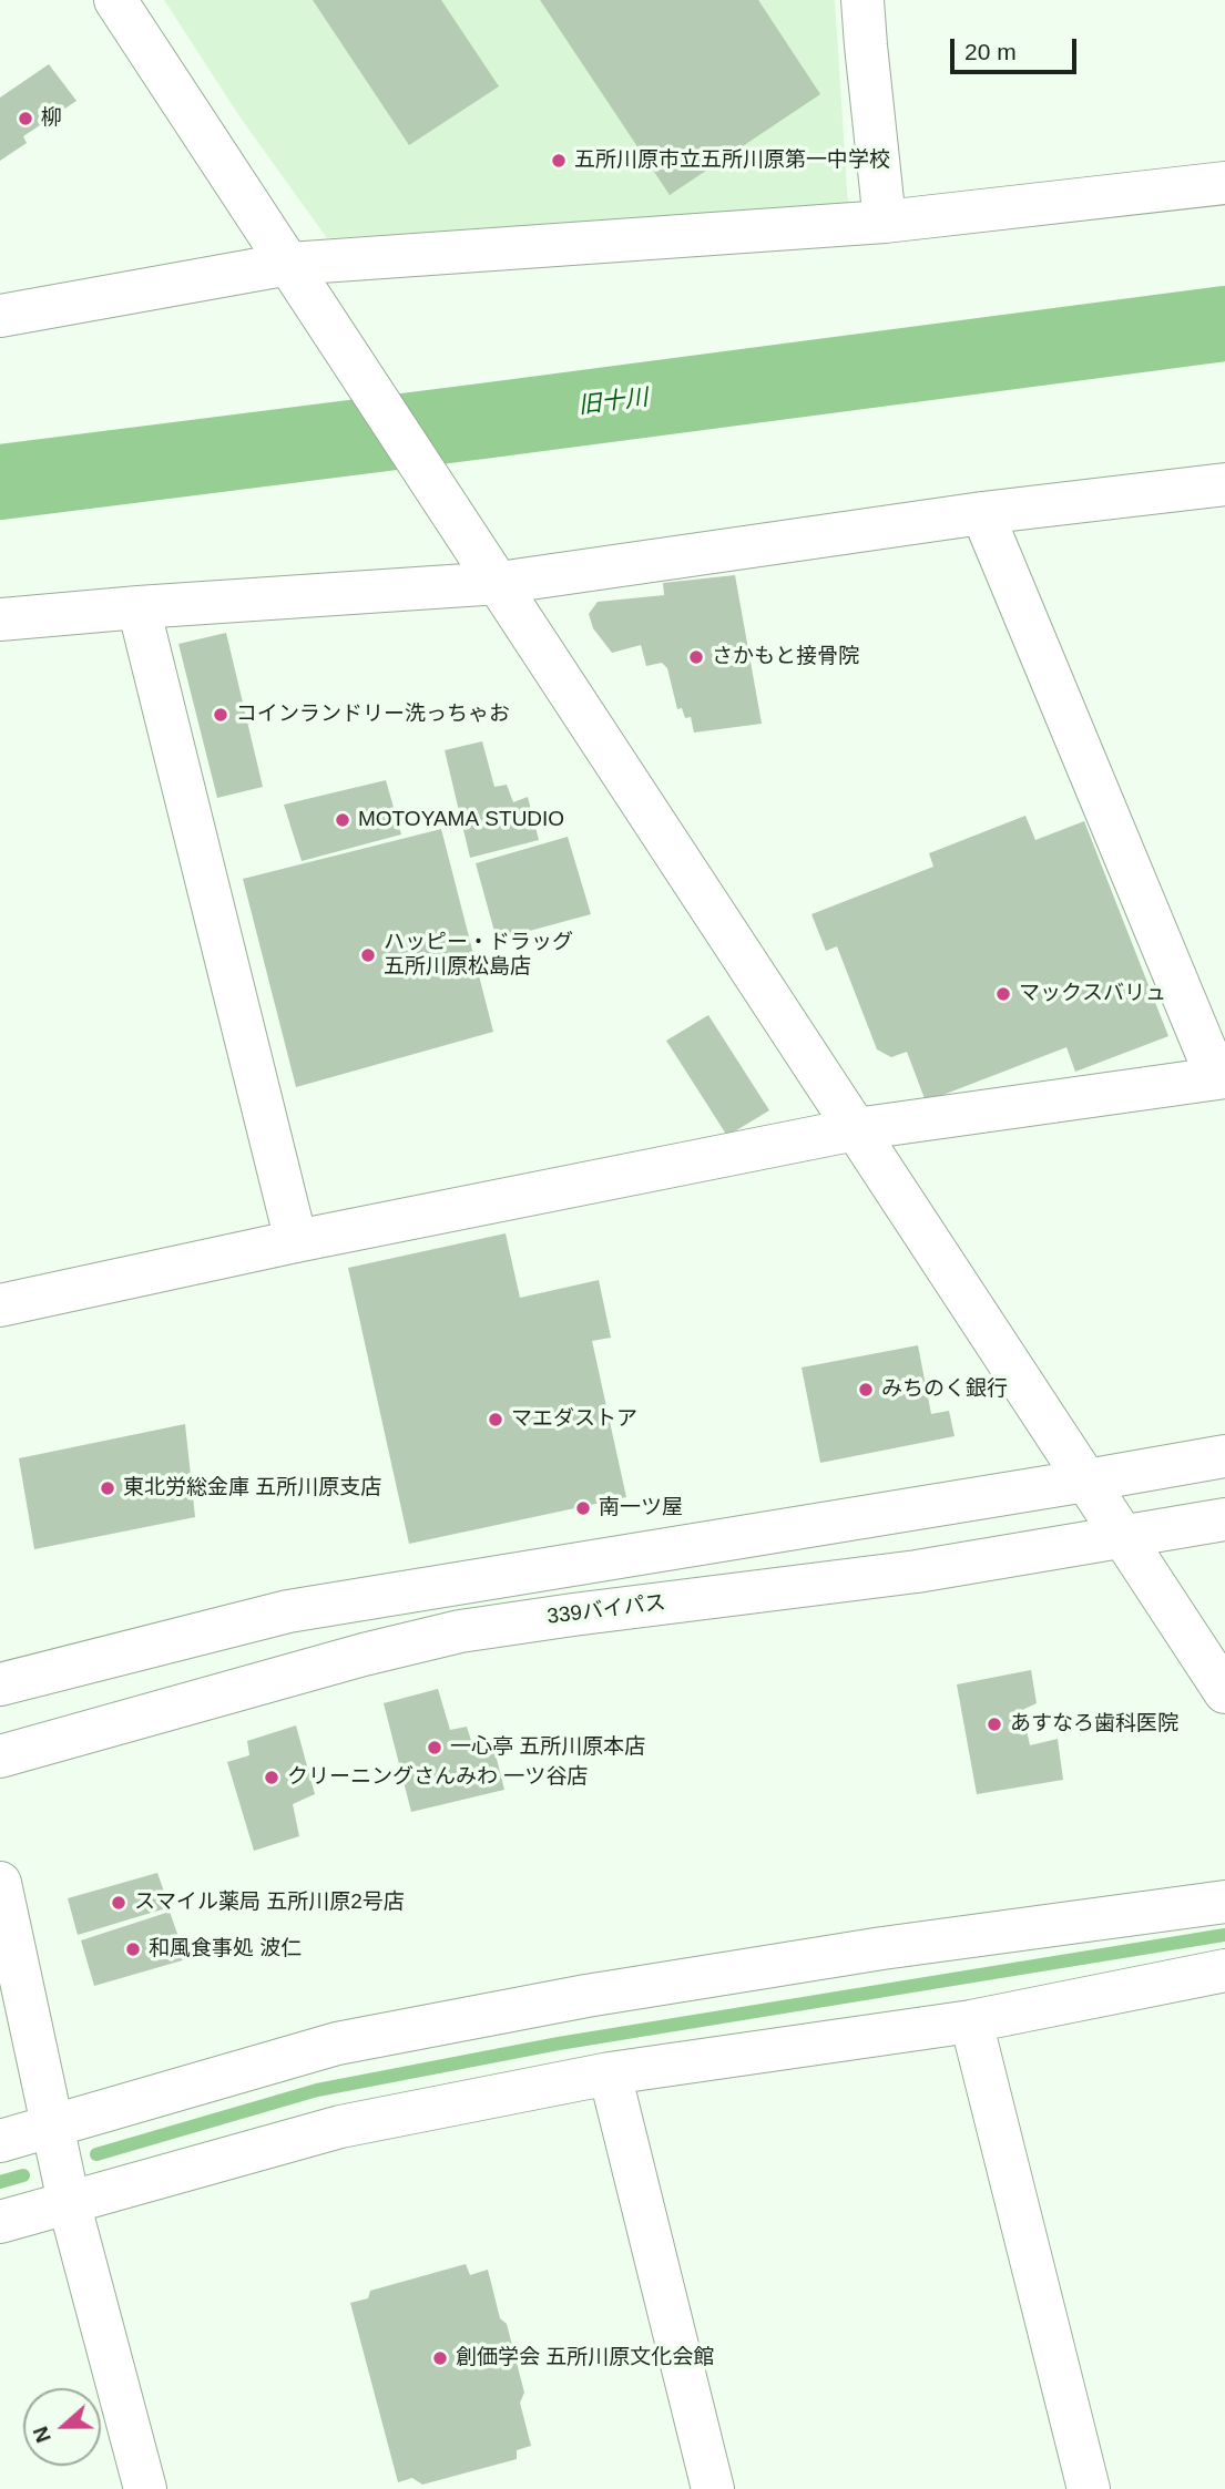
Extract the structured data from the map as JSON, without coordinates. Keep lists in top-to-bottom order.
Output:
{
  "streets": {
    "street": ["339バイパス"]
  },
  "water": ["旧十川"],
  "places": [
    "柳",
    "五所川原市立五所川原第一中学校",
    "さかもと接骨院",
    "コインランドリー洗っちゃお",
    "MOTOYAMA STUDIO",
    "ハッピー・ドラッグ 五所川原松島店",
    "マックスバリュ",
    "みちのく銀行",
    "マエダストア",
    "東北労総金庫 五所川原支店",
    "南一ツ屋",
    "あすなろ歯科医院",
    "一心亭 五所川原本店",
    "クリーニングさんみわ 一ツ谷店",
    "スマイル薬局 五所川原2号店",
    "和風食事処 波仁",
    "創価学会 五所川原文化会館"
  ],
  "scale_bar": "20 m",
  "north": "left"
}
